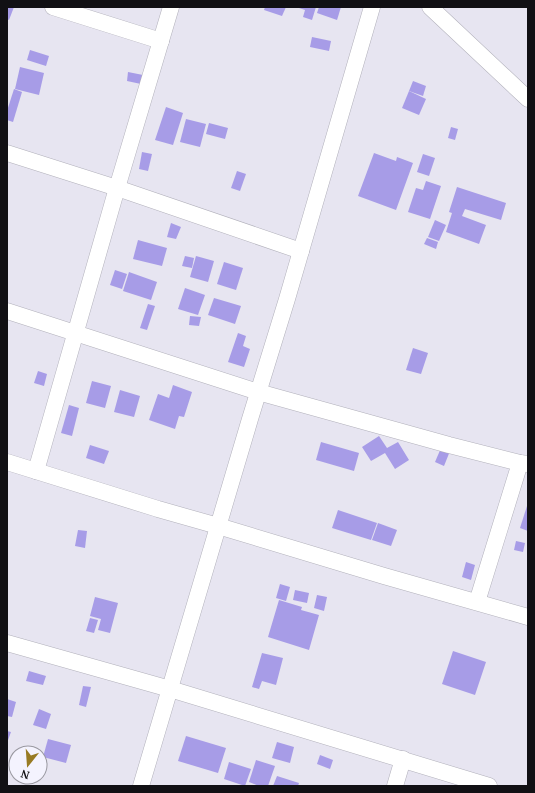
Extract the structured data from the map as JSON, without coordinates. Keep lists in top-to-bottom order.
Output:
{
  "north": "bottom"
}
